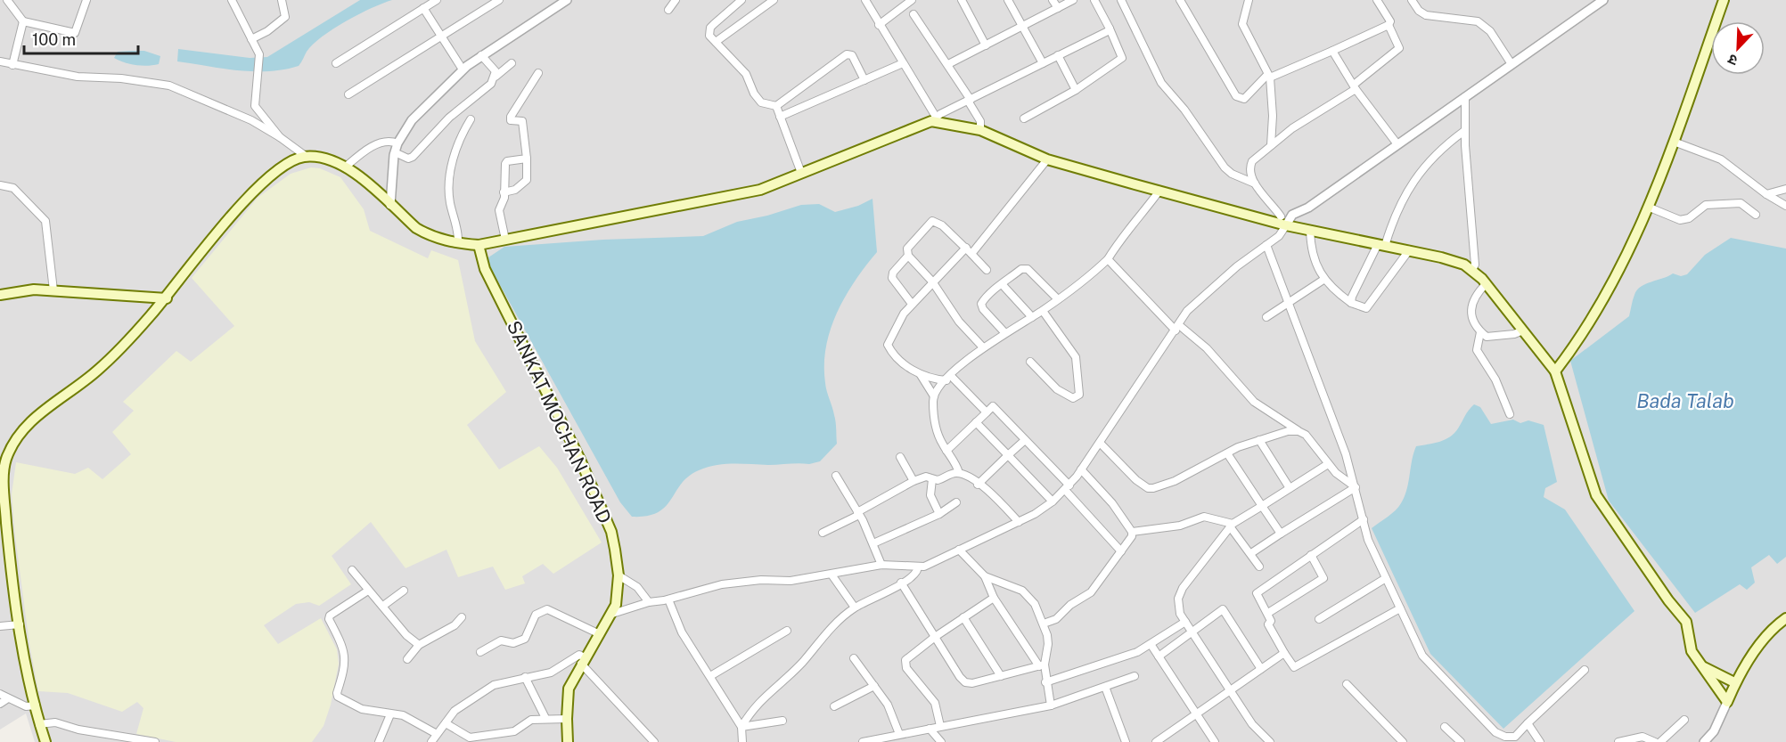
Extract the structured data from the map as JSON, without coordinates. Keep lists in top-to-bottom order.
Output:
{
  "streets": {
    "main road": ["SANKAT MOCHAN ROAD"]
  },
  "water": ["Bada Talab"],
  "scale_bar": "100 m",
  "north": "bottom left"
}
